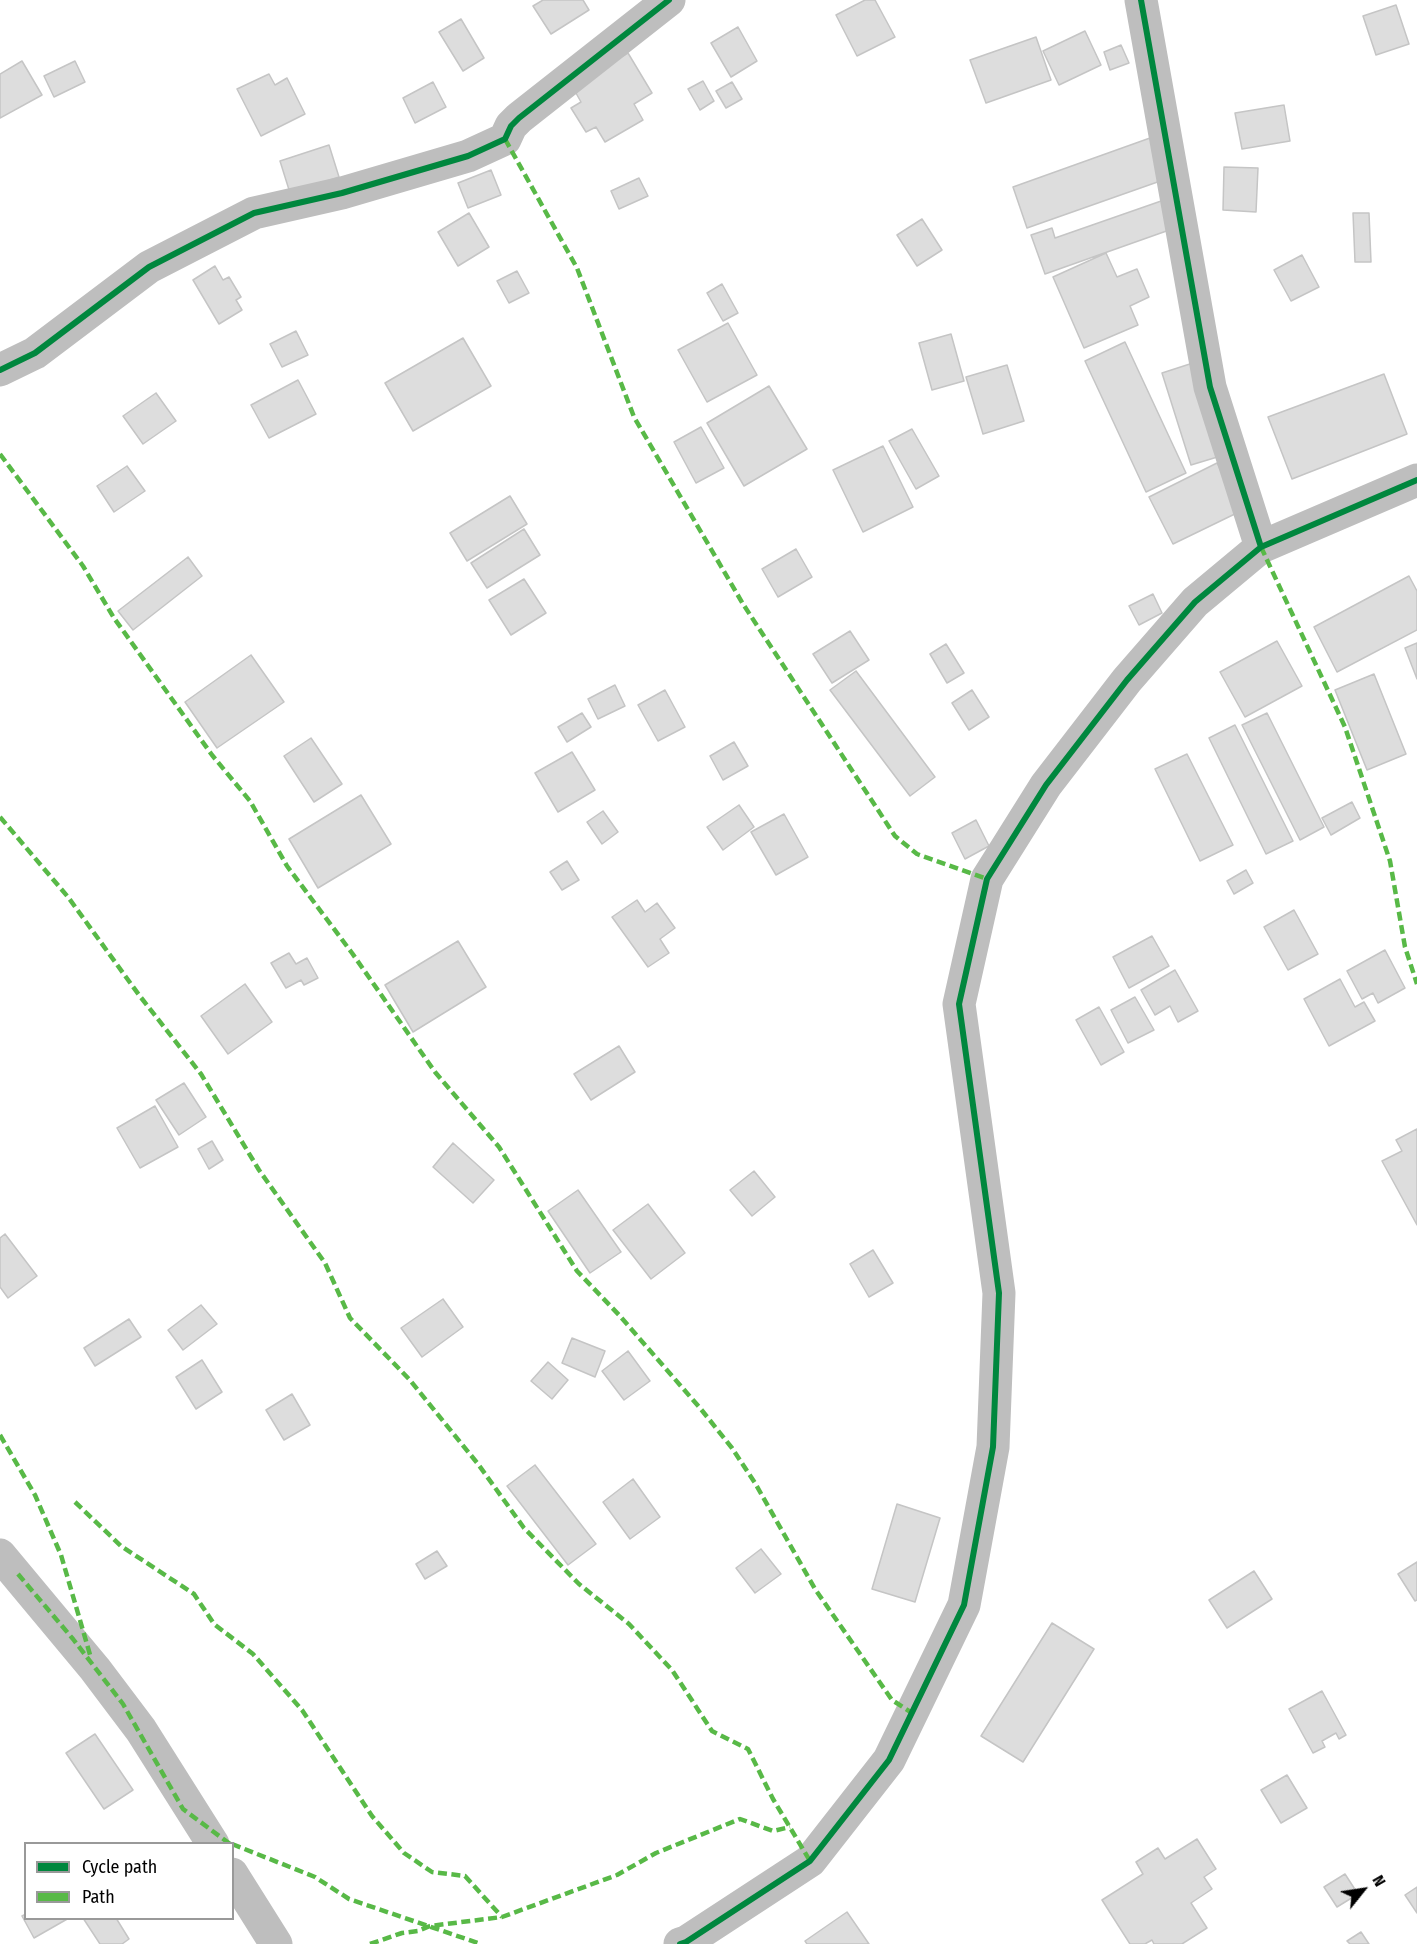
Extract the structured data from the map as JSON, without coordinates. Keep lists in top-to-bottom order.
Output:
{
  "legend": ["Cycle path", "Path"],
  "north": "top right"
}
